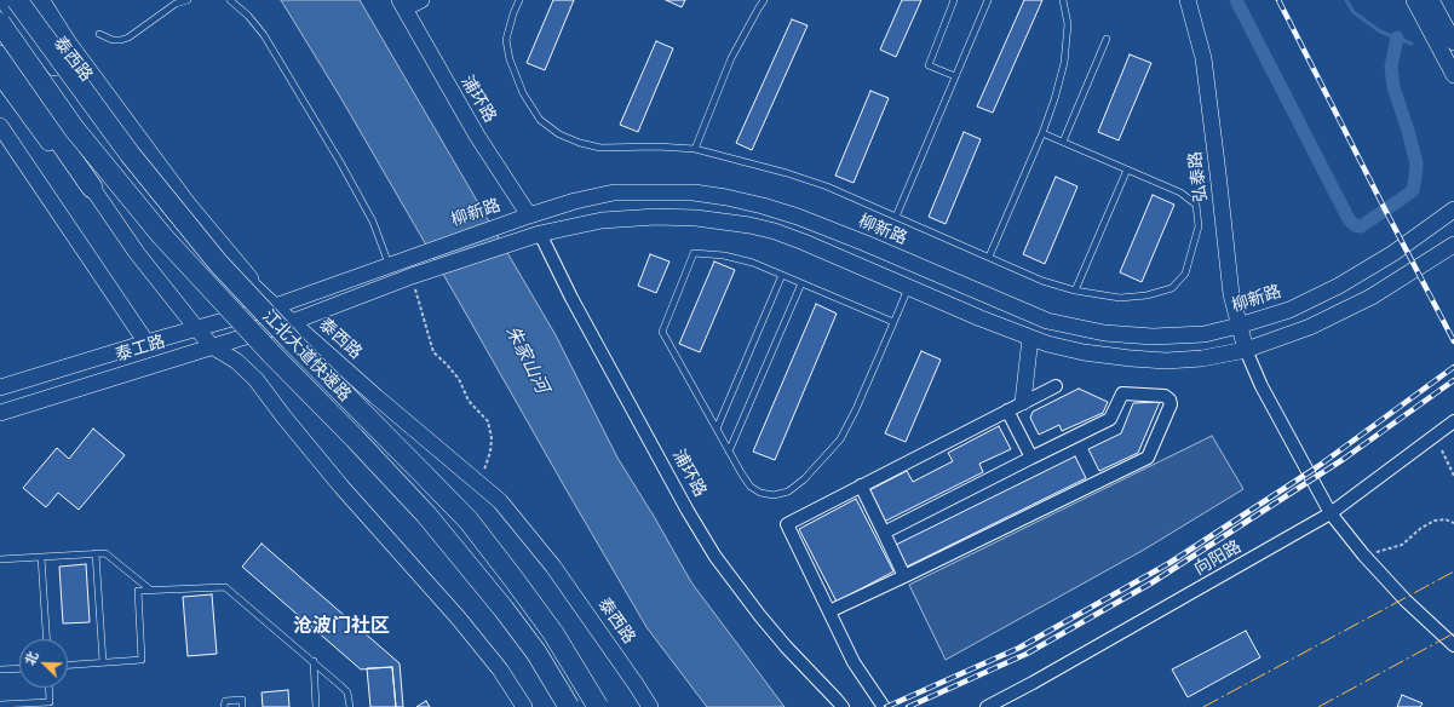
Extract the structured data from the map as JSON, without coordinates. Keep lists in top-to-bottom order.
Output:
{
  "streets": {
    "highway": ["江北大道快速路"],
    "main road": [
      "泰西路",
      "浦环路",
      "弘泰路",
      "柳新路",
      "泰工路"
    ],
    "street": ["向阳路"]
  },
  "crossings": [
    ["泰西路", "柳新路"],
    ["泰西路", "泰工路"],
    ["浦环路", "柳新路"],
    ["弘泰路", "柳新路"],
    ["柳新路", "泰工路"]
  ],
  "districts": ["沧波门社区"],
  "water": ["朱家山河"],
  "north": "top left"
}
